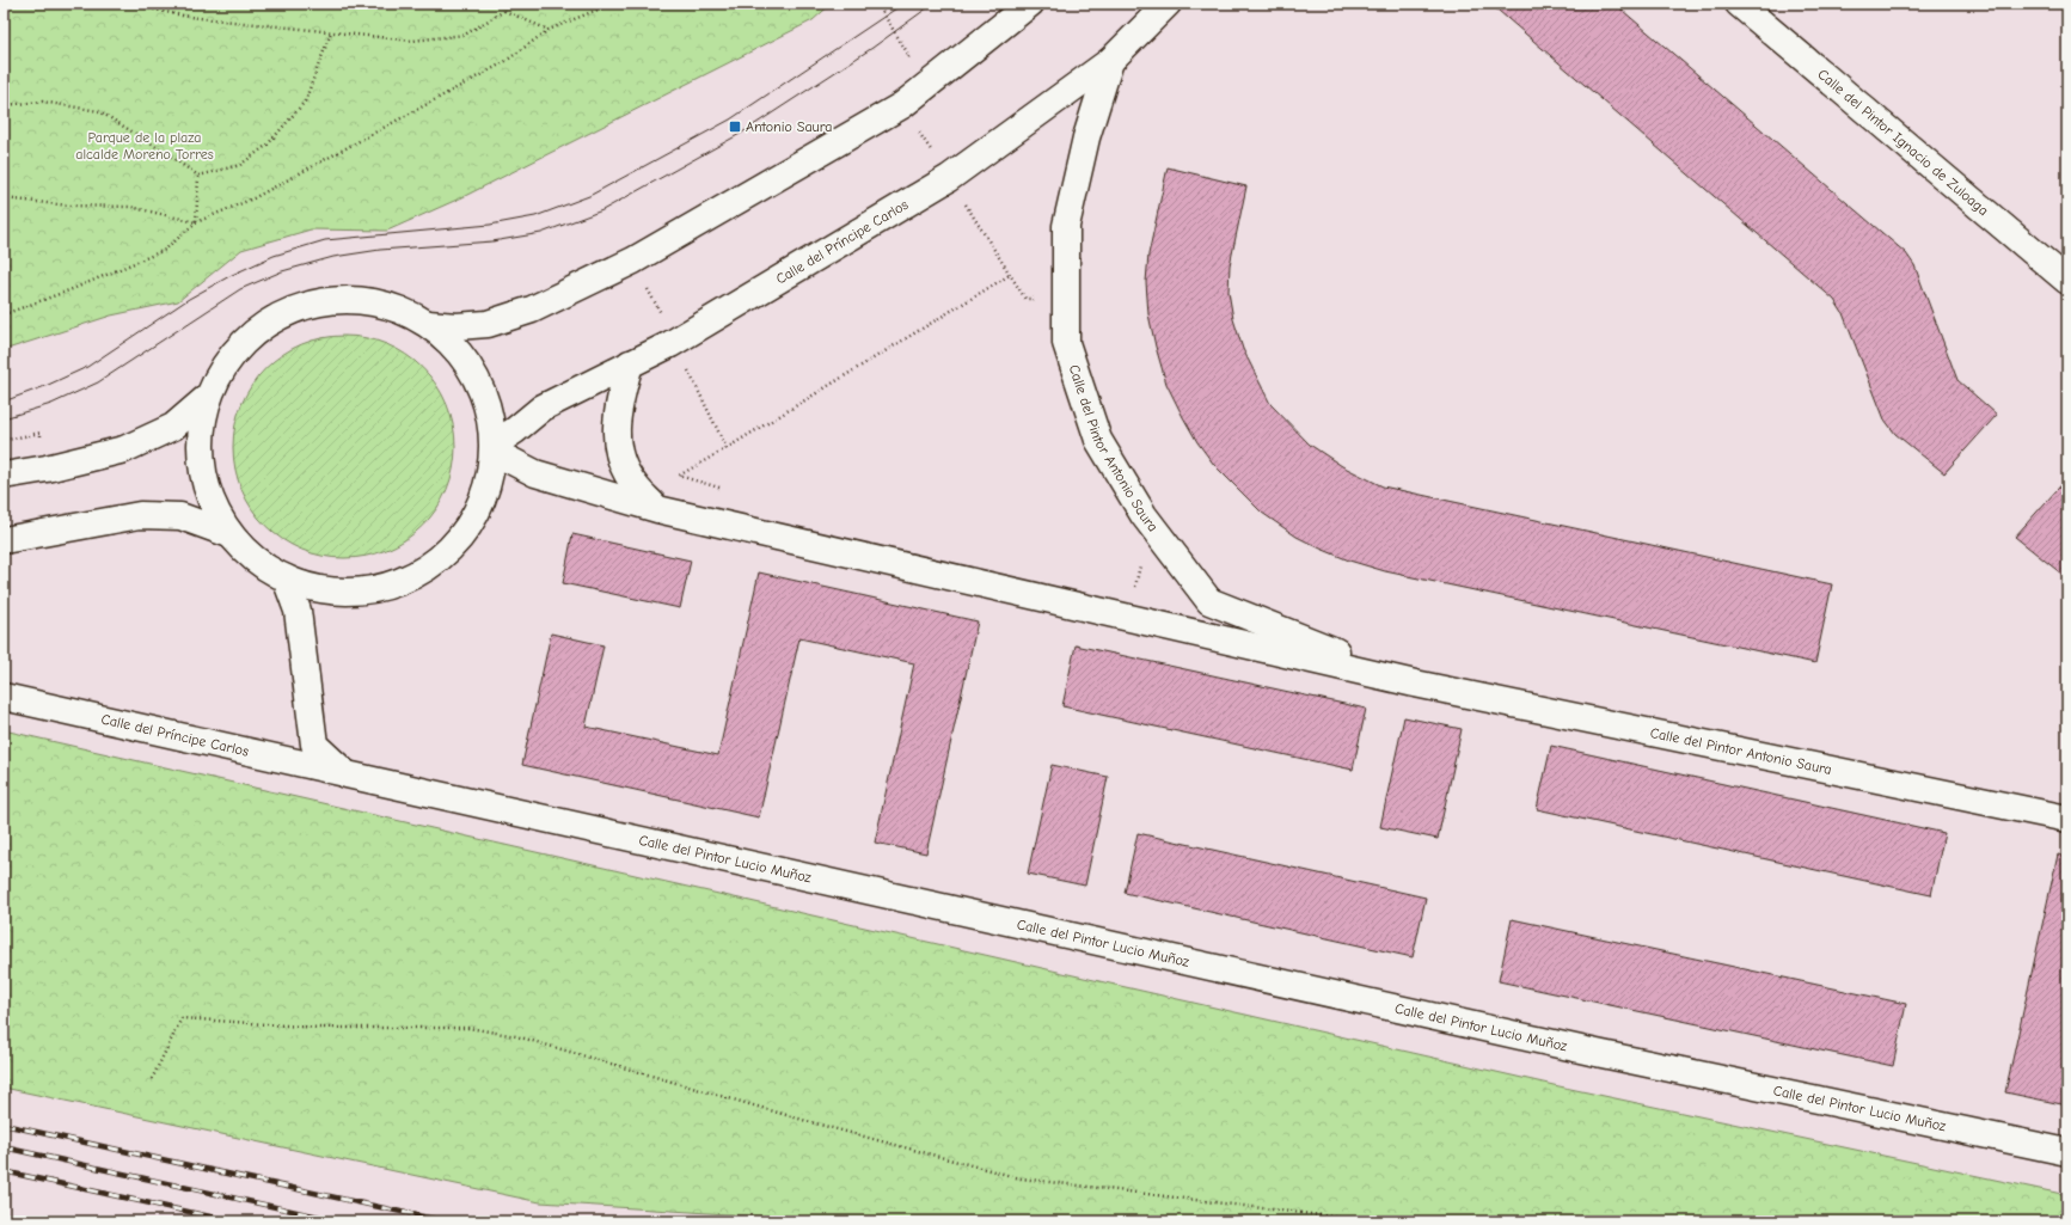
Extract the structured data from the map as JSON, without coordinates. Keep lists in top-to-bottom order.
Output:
{
  "streets": {
    "street": [
      "Calle del Pintor Ignacio de Zuloaga",
      "Calle del Príncipe Carlos",
      "Calle del Pintor Antonio Saura",
      "Calle del Pintor Lucio Muñoz"
    ]
  },
  "crossings": [
    ["Calle del Príncipe Carlos", "Calle del Pintor Antonio Saura"],
    ["Calle del Príncipe Carlos", "Calle del Pintor Lucio Muñoz"]
  ],
  "parks": ["Parque de la plaza alcalde Moreno Torres"],
  "places": {
    "transit": ["Antonio Saura"]
  }
}
